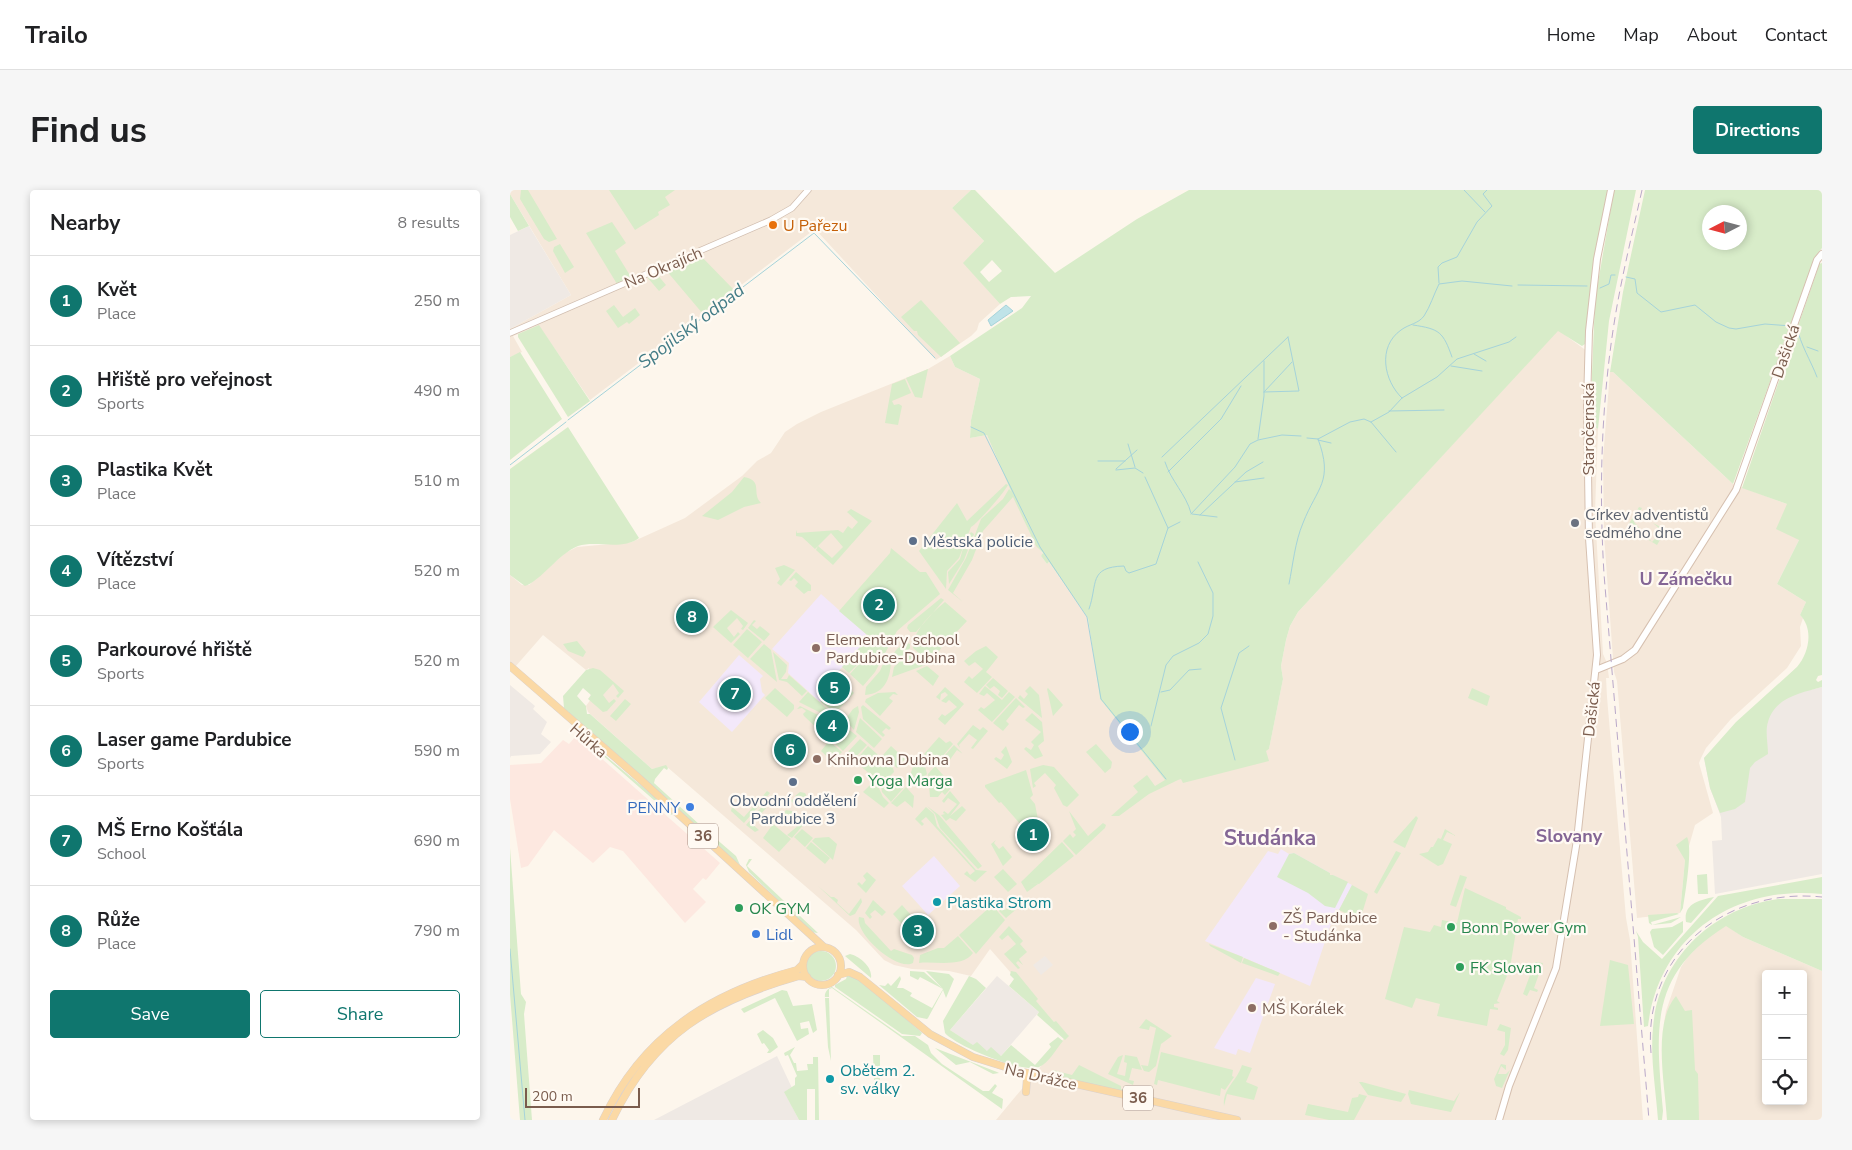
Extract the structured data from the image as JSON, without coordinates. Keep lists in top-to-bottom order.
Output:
{
  "streets": {
    "main road": [
      "Dašická",
      "Staročernská",
      "Hůrka",
      "36",
      "Na Drážce"
    ],
    "street": ["Na Okrajích"]
  },
  "crossings": [
    ["Dašická", "Staročernská"],
    ["Hůrka", "36"],
    ["Hůrka", "Na Drážce"],
    ["36", "Na Drážce"]
  ],
  "districts": ["U Zámečku", "Slovany", "Studánka"],
  "water": ["Spojilský odpad"],
  "places": [
    "U Pařezu",
    "Církev adventistů sedmého dne",
    "Městská policie",
    "Elementary school Pardubice-Dubina",
    "Knihovna Dubina",
    "Yoga Marga",
    "Obvodní oddělení Pardubice 3",
    "PENNY",
    "Plastika Strom",
    "OK GYM",
    "ZŠ Pardubice - Studánka",
    "Bonn Power Gym",
    "Lidl",
    "FK Slovan",
    "MŠ Korálek",
    "Obětem 2. sv. války"
  ],
  "scale_bar": "200 m",
  "north": "left",
  "page": {
    "header": "Trailo",
    "nav": [
      "Home",
      "Map",
      "About",
      "Contact"
    ],
    "buttons": [
      "Directions",
      ["Save", "Share"]
    ],
    "title": "Find us",
    "heading": ["Nearby", "8 results"],
    "list": [
      {
        "mark": "1",
        "name": "Květ",
        "note": "Place",
        "value": "250 m"
      },
      {
        "mark": "2",
        "name": "Hřiště pro veřejnost",
        "note": "Sports",
        "value": "490 m"
      },
      {
        "mark": "3",
        "name": "Plastika Květ",
        "note": "Place",
        "value": "510 m"
      },
      {
        "mark": "4",
        "name": "Vítězství",
        "note": "Place",
        "value": "520 m"
      },
      {
        "mark": "5",
        "name": "Parkourové hřiště",
        "note": "Sports",
        "value": "520 m"
      },
      {
        "mark": "6",
        "name": "Laser game Pardubice",
        "note": "Sports",
        "value": "590 m"
      },
      {
        "mark": "7",
        "name": "MŠ Erno Košťála",
        "note": "School",
        "value": "690 m"
      },
      {
        "mark": "8",
        "name": "Růže",
        "note": "Place",
        "value": "790 m"
      }
    ],
    "pins": [
      "2",
      "8",
      "5",
      "7",
      "4",
      "6",
      "1",
      "3"
    ],
    "map_buttons": ["+", "−"],
    "scale": "200 m"
  }
}
